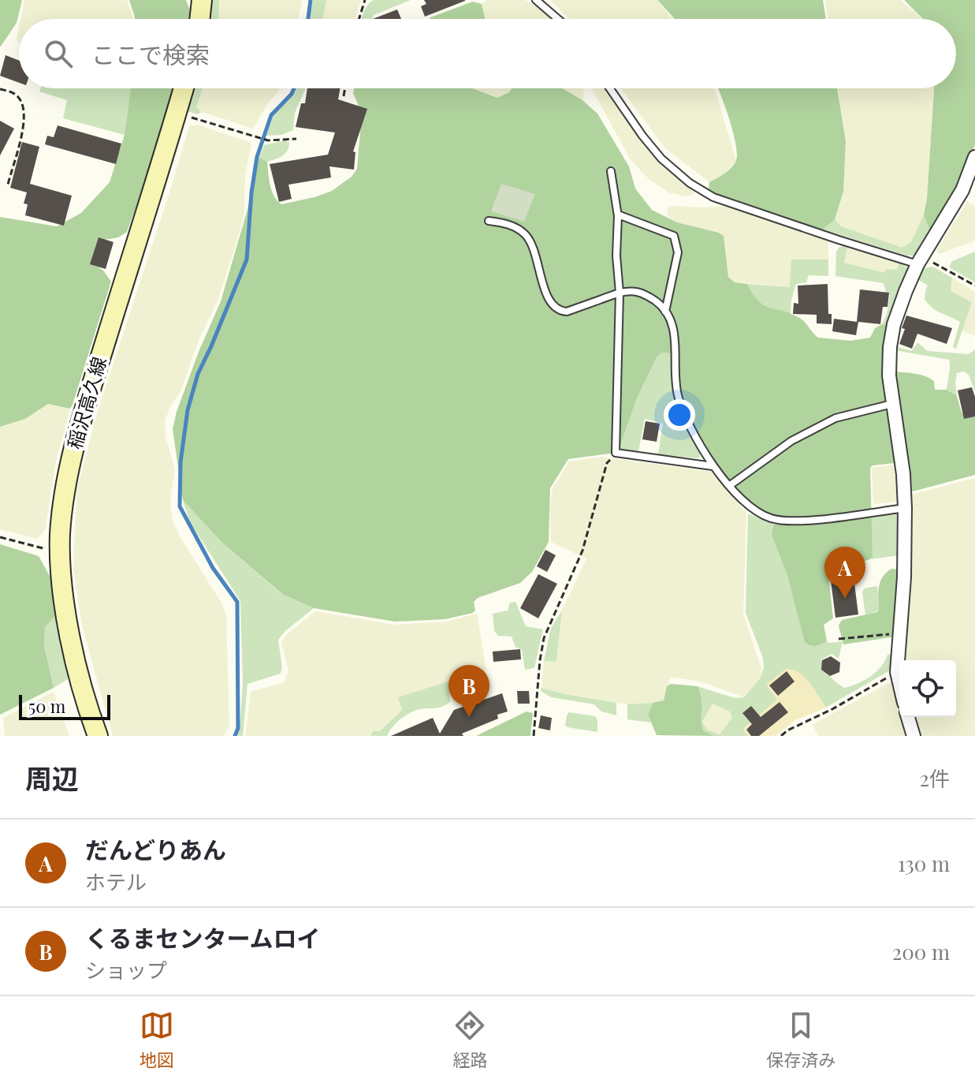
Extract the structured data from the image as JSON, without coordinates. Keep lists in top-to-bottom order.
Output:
{
  "streets": {
    "main road": ["稲沢高久線"]
  },
  "scale_bar": "50 m",
  "page": {
    "search": "ここで検索",
    "pins": ["A", "B"],
    "scale": "50 m",
    "heading": ["周辺", "2件"],
    "list": [
      {
        "mark": "A",
        "name": "だんどりあん",
        "note": "ホテル",
        "value": "130 m"
      },
      {
        "mark": "B",
        "name": "くるまセンタームロイ",
        "note": "ショップ",
        "value": "200 m"
      }
    ],
    "nav": ["地図", "経路", "保存済み"]
  }
}
